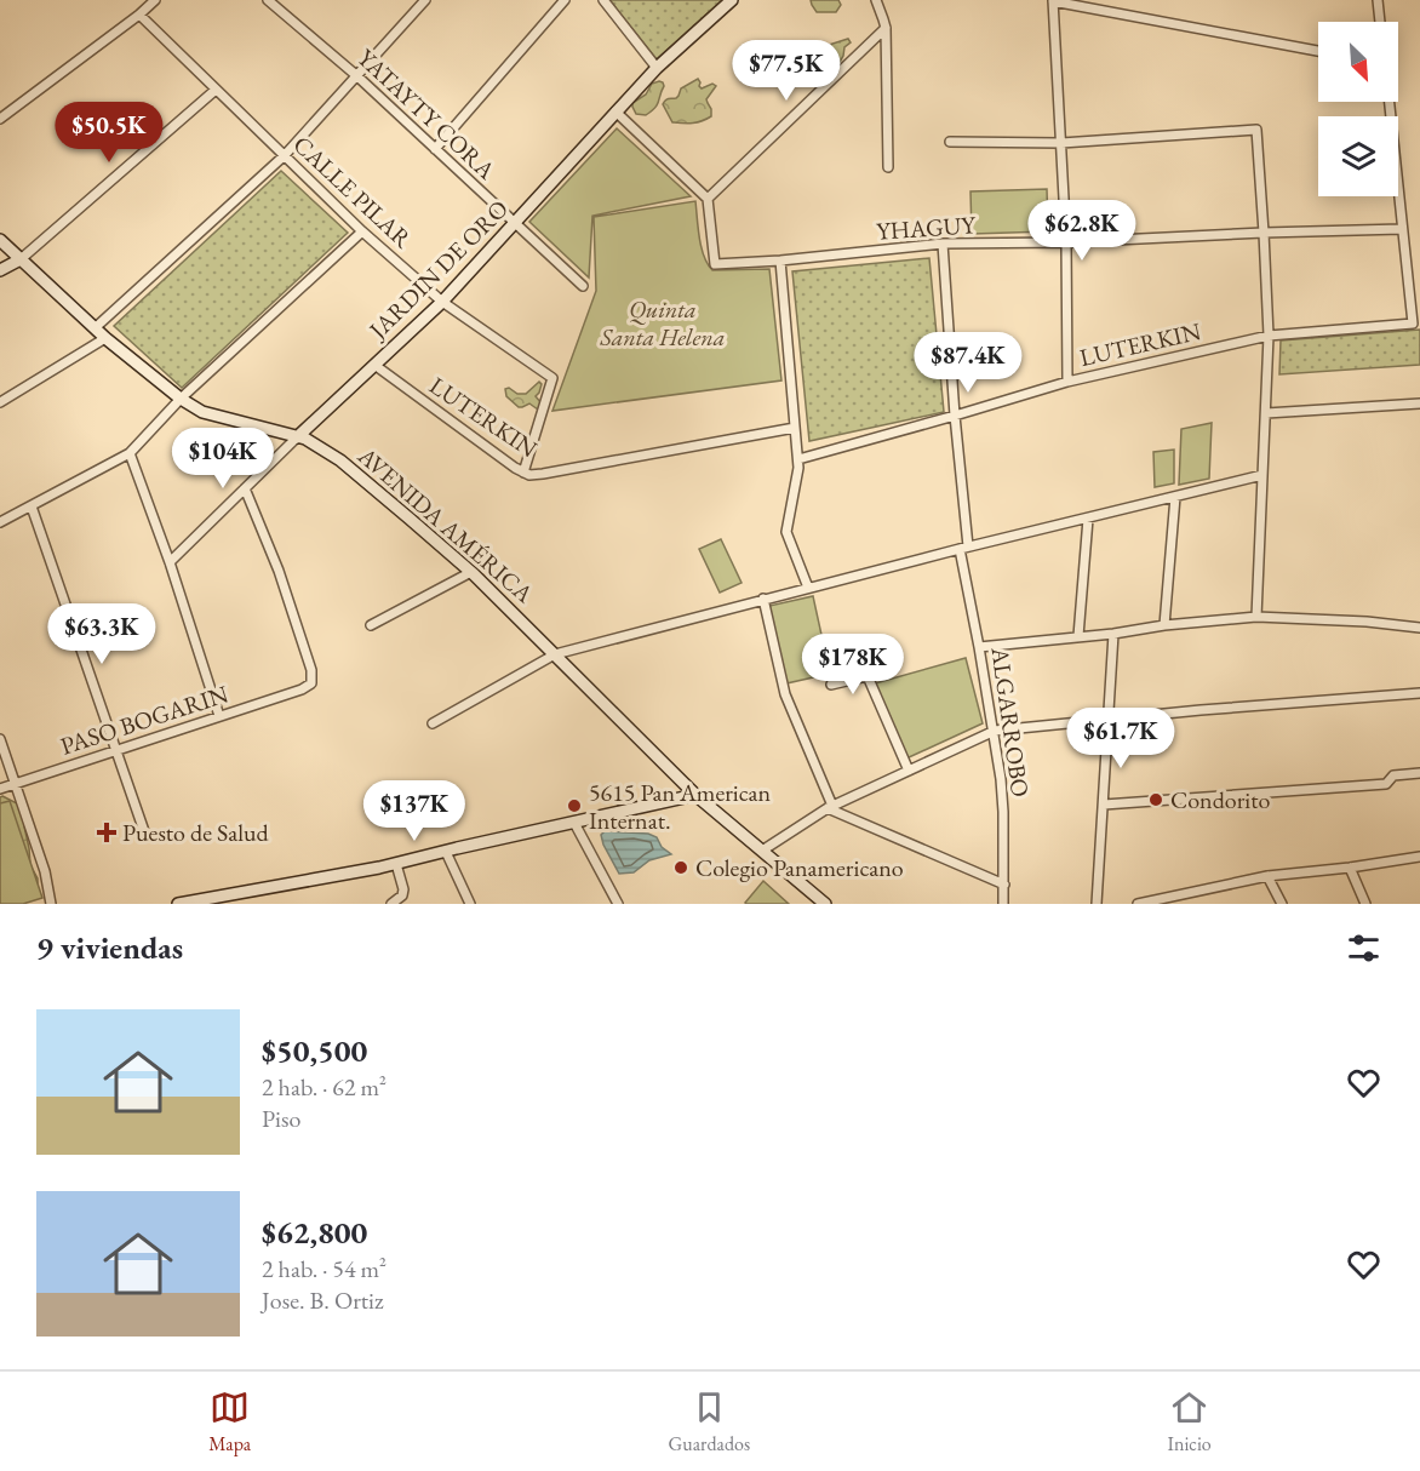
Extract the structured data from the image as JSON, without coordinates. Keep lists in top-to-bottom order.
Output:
{
  "streets": {
    "street": [
      "YATAYTY CORA",
      "CALLE PILAR",
      "YHAGUY",
      "JARDIN DE ORO",
      "LUTERKIN",
      "AVENIDA AMÉRICA",
      "PASO BOGARIN",
      "ALGARROBO"
    ]
  },
  "crossings": [
    ["YATAYTY CORA", "JARDIN DE ORO"],
    ["CALLE PILAR", "JARDIN DE ORO"],
    ["CALLE PILAR", "LUTERKIN"],
    ["YHAGUY", "LUTERKIN"],
    ["YHAGUY", "ALGARROBO"],
    ["JARDIN DE ORO", "LUTERKIN"],
    ["JARDIN DE ORO", "AVENIDA AMÉRICA"],
    ["JARDIN DE ORO", "PASO BOGARIN"],
    ["LUTERKIN", "ALGARROBO"]
  ],
  "parks": ["Quinta Santa Helena"],
  "places": {
    "other": ["Condorito", "5615 Pan American Internat.", "Colegio Panamericano"],
    "health": ["Puesto de Salud"]
  },
  "north": "bottom right",
  "page": {
    "price": [
      "$77.5K",
      "$50.5K",
      "$62.8K",
      "$87.4K",
      "$104K",
      "$63.3K",
      "$178K",
      "$61.7K",
      "$137K"
    ],
    "heading": "9 viviendas",
    "list": [
      {
        "name": "$50,500",
        "note": "2 hab. · 62 m² · Piso"
      },
      {
        "name": "$62,800",
        "note": "2 hab. · 54 m² · Jose. B. Ortiz"
      }
    ],
    "tabs": ["Mapa", "Guardados", "Inicio"]
  }
}
